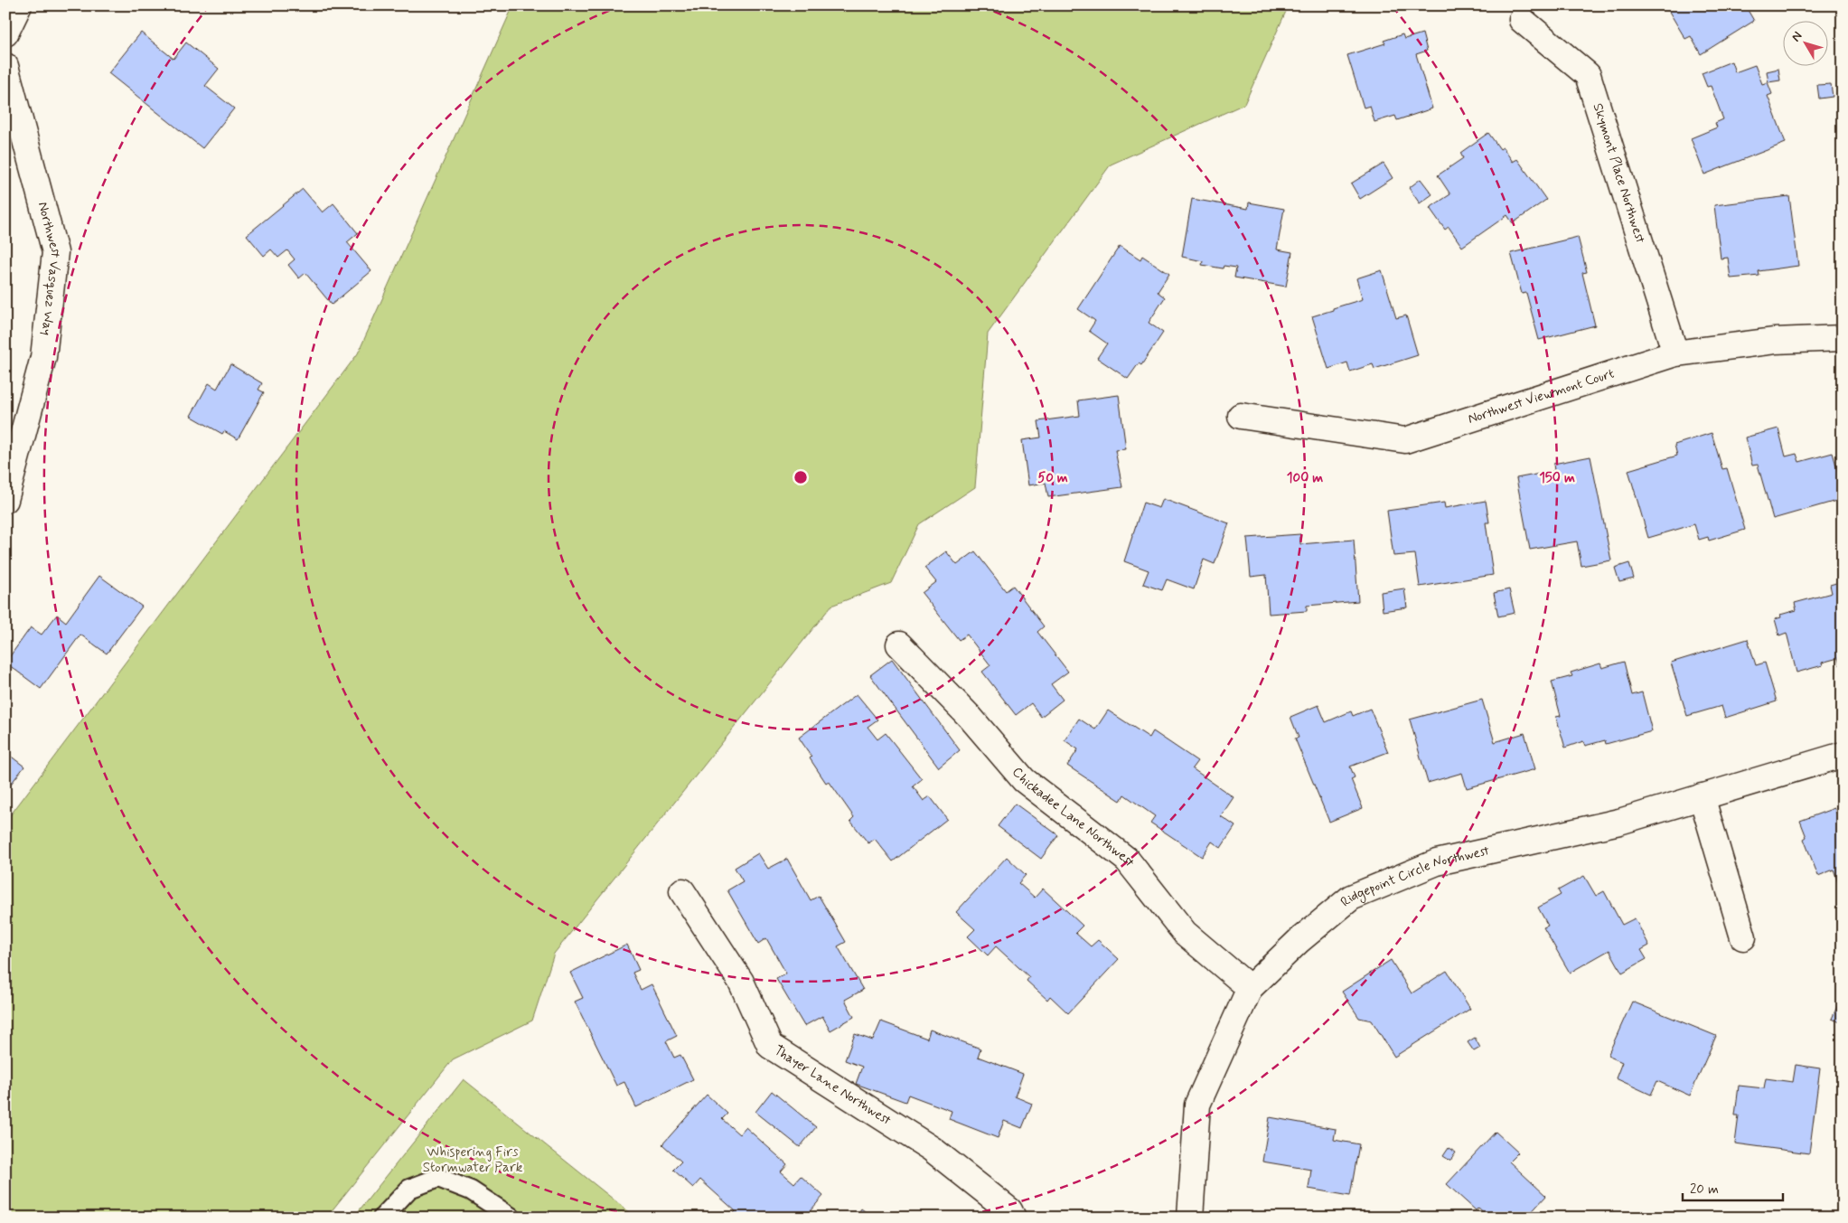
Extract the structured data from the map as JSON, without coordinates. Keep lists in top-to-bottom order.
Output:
{
  "streets": {
    "street": [
      "Skymont Place Northwest",
      "Northwest Vasquez Way",
      "Northwest Viewmont Court",
      "Chickadee Lane Northwest",
      "Ridgepoint Circle Northwest",
      "Thayer Lane Northwest"
    ]
  },
  "crossings": [
    ["Skymont Place Northwest", "Northwest Viewmont Court"],
    ["Chickadee Lane Northwest", "Ridgepoint Circle Northwest"]
  ],
  "parks": ["Whispering Firs Stormwater Park"],
  "scale_bar": "20 m",
  "north": "top left",
  "rings": ["50 m", "100 m", "150 m"]
}
